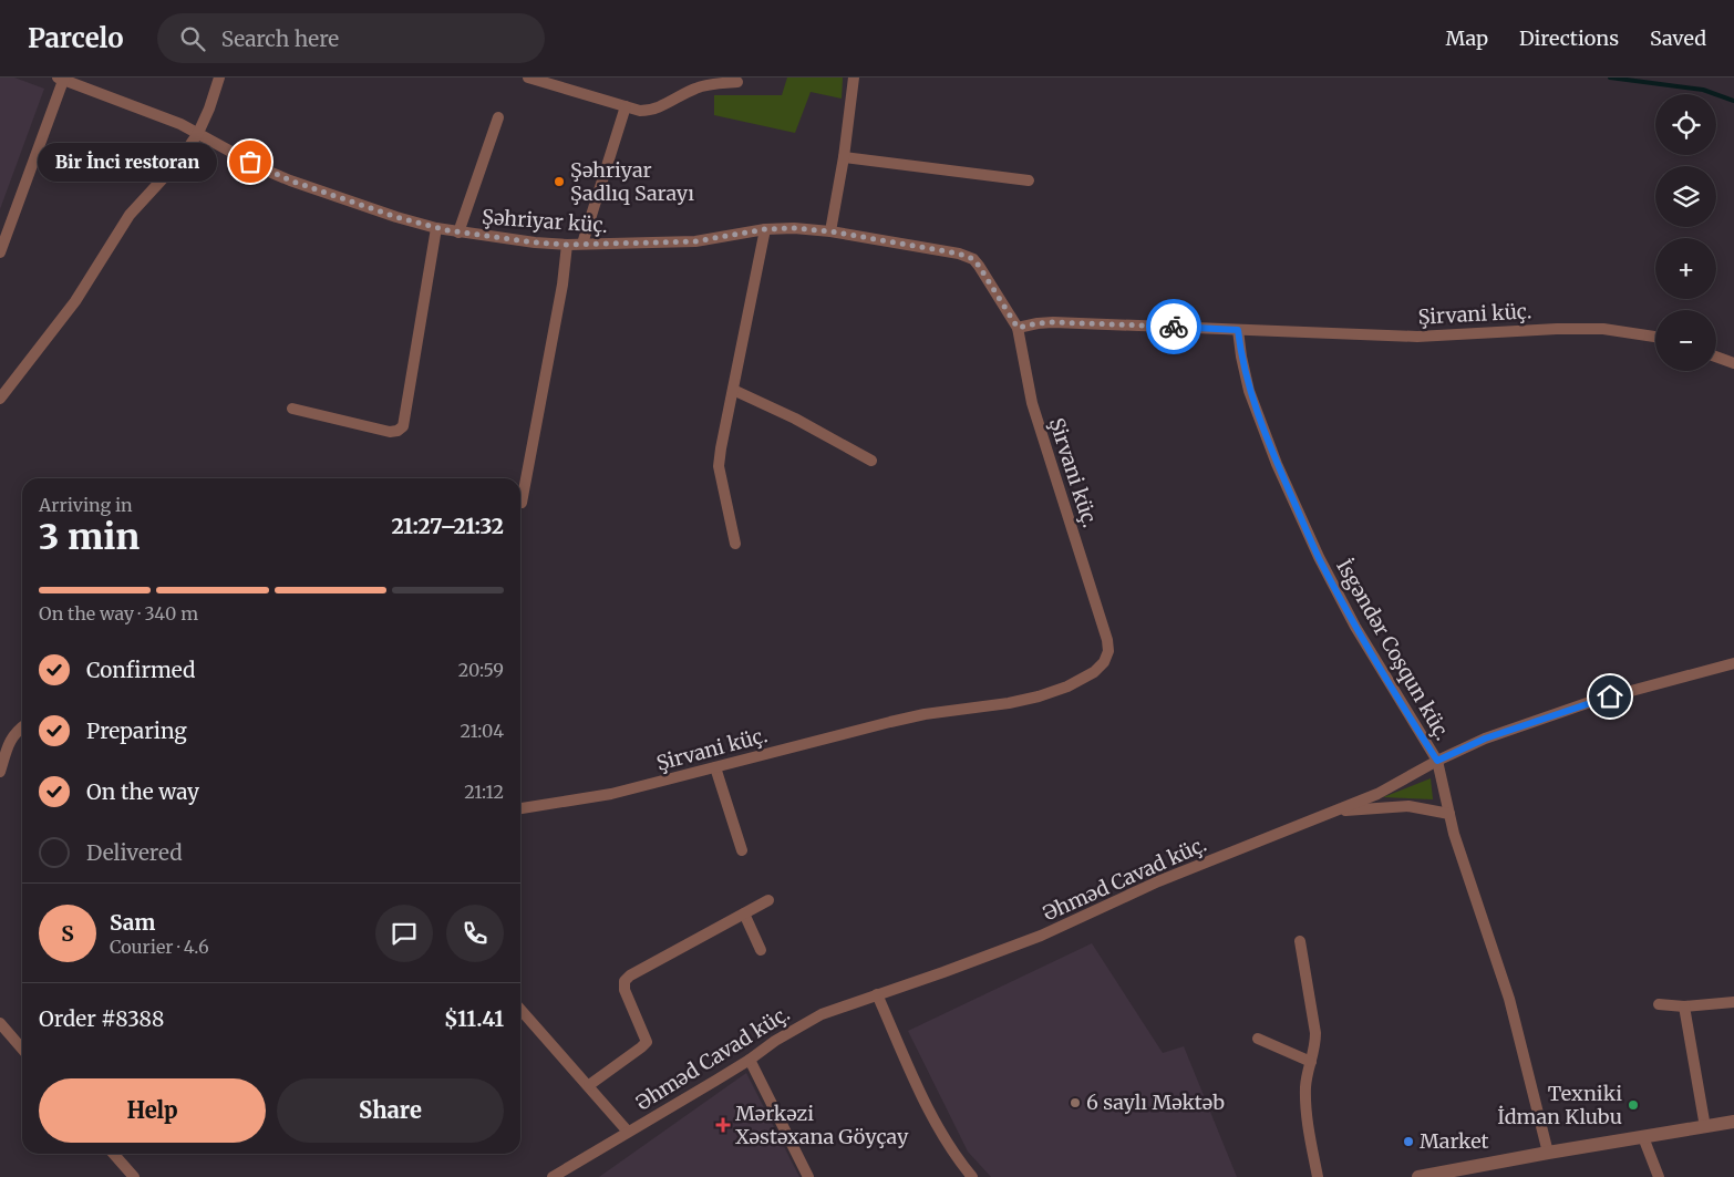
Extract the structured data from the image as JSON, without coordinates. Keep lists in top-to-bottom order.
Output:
{
  "streets": {
    "street": [
      "Şəhriyar küç.",
      "Şirvani küç.",
      "İsgəndər Coşqun küç.",
      "Əhməd Cavad küç."
    ]
  },
  "crossings": [
    ["Şəhriyar küç.", "Şirvani küç."],
    ["Şirvani küç.", "İsgəndər Coşqun küç."],
    ["İsgəndər Coşqun küç.", "Əhməd Cavad küç."]
  ],
  "places": {
    "other": [
      "Bir İnci restoran",
      "Şəhriyar Şadlıq Sarayı",
      "6 saylı Məktəb",
      "Texniki İdman Klubu",
      "Market"
    ],
    "health": ["Mərkəzi Xəstəxana Göyçay"]
  },
  "page": {
    "header": "Parcelo",
    "search": "Search here",
    "nav": ["Map", "Directions", "Saved"],
    "map_buttons": ["+", "−"],
    "bubble": "Bir İnci restoran",
    "heading": ["3 min", "Arriving in", "21:27–21:32"],
    "panel": [
      "Sam",
      "Courier · 4.6",
      "Order #8388",
      "$11.41"
    ],
    "bar": "On the way · 340 m",
    "list": [
      ["Confirmed", "20:59"],
      ["Preparing", "21:04"],
      ["On the way", "21:12"],
      "Delivered"
    ],
    "round": "S",
    "buttons": ["Help", "Share"]
  }
}
